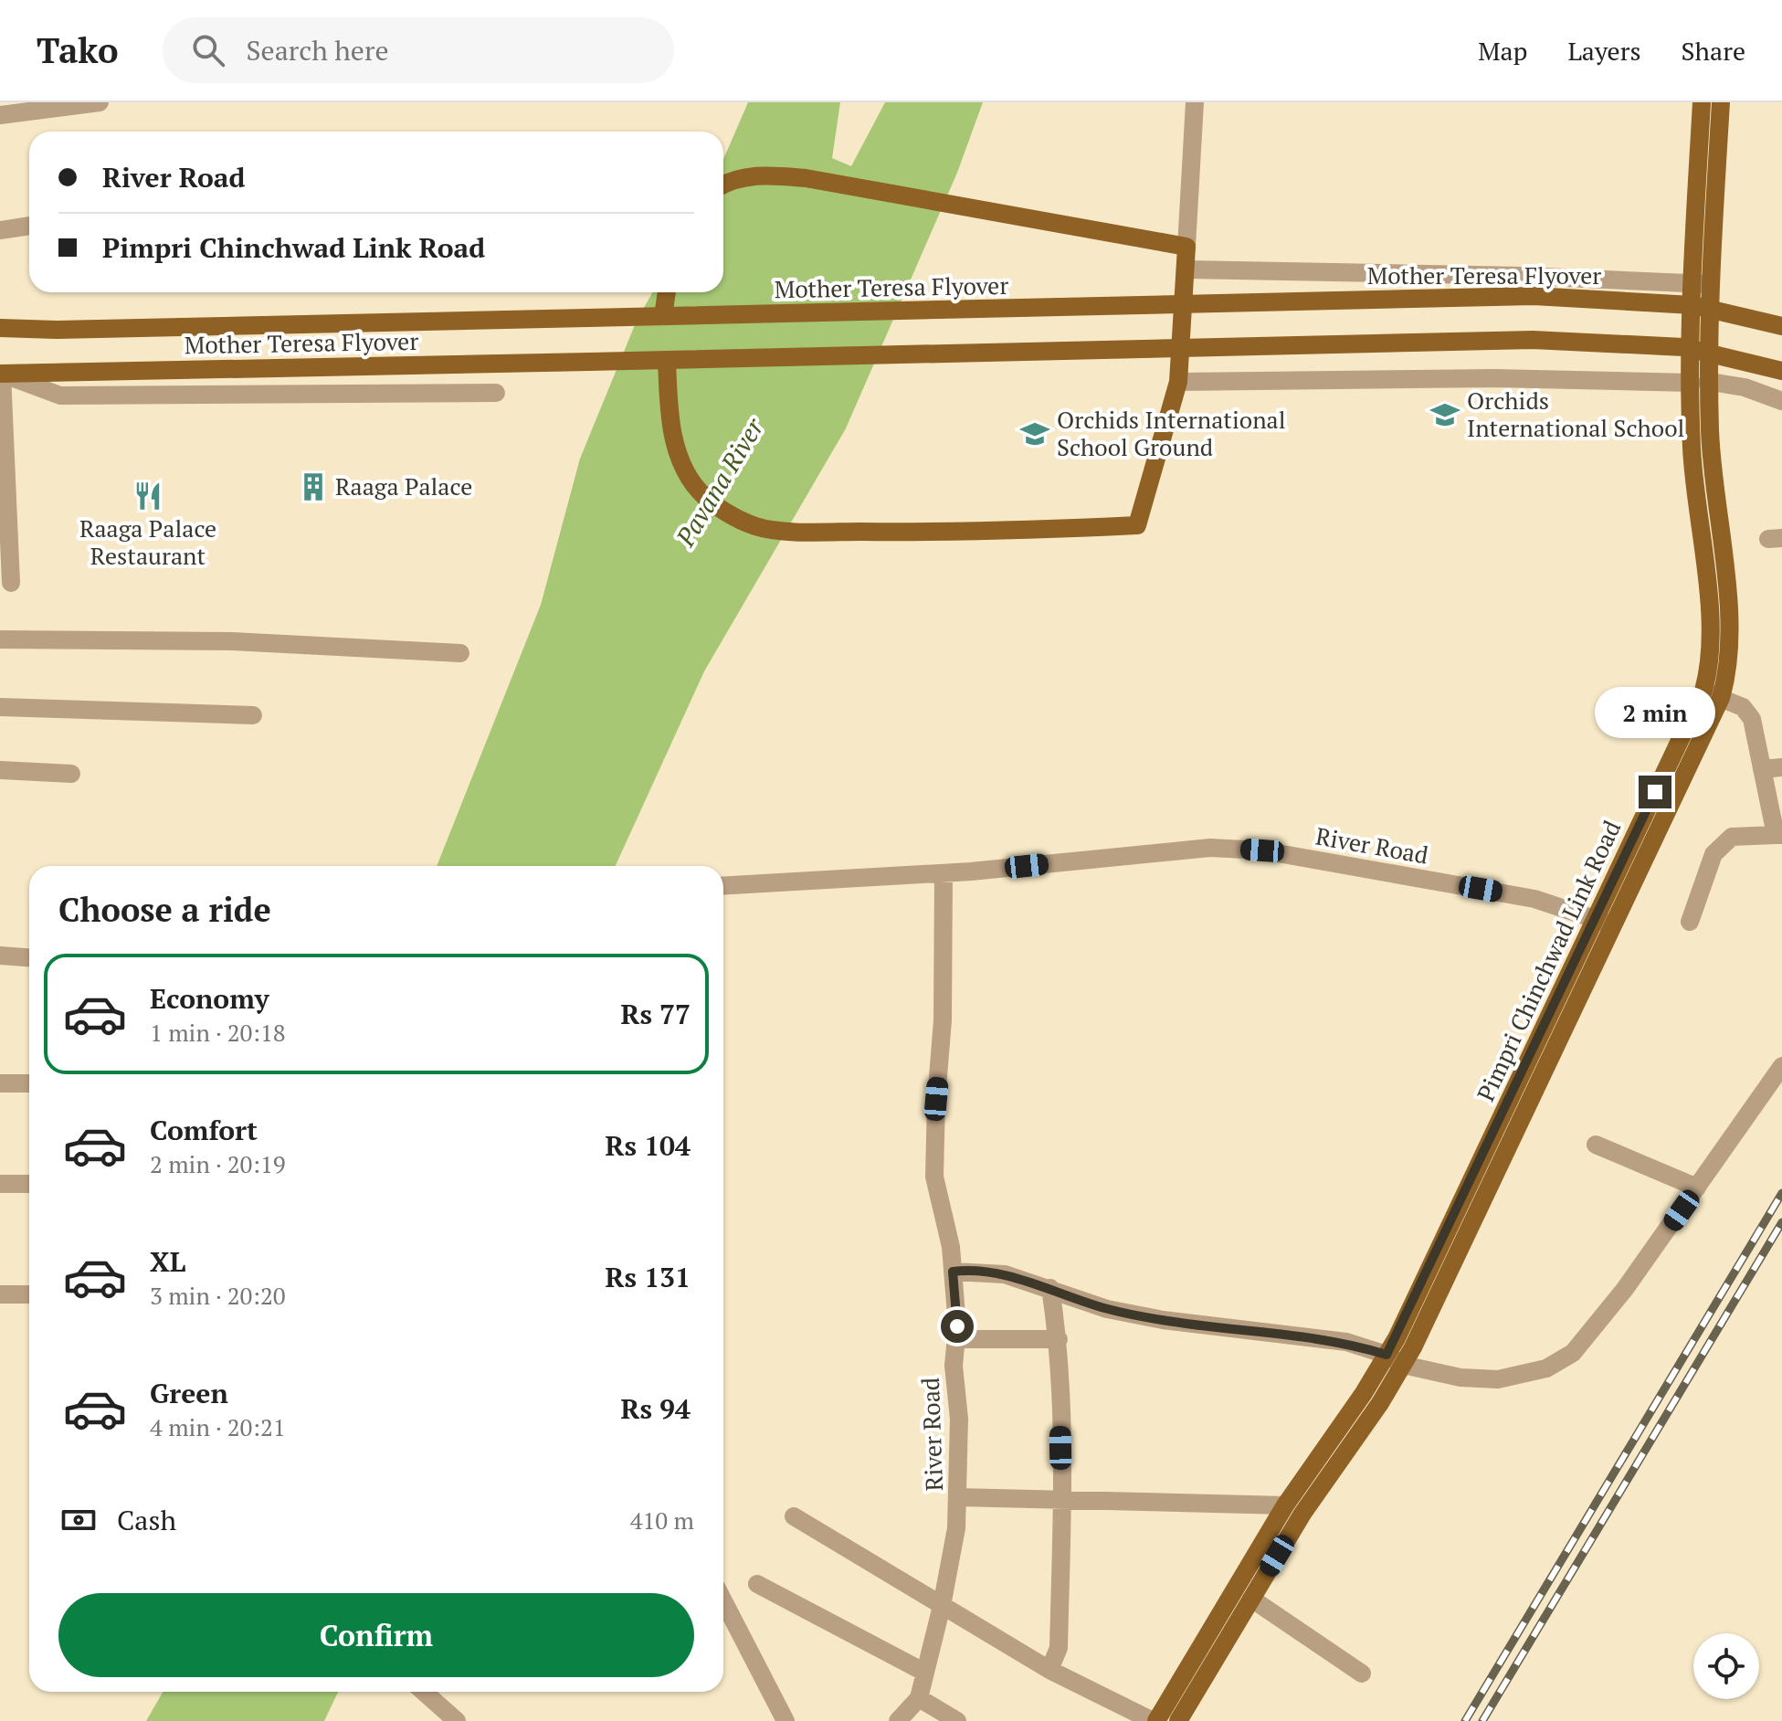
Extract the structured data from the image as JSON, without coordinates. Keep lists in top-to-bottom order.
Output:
{
  "streets": {
    "main road": ["Mother Teresa Flyover", "Pimpri Chinchwad Link Road"],
    "street": ["River Road"]
  },
  "crossings": [
    ["River Road", "Pimpri Chinchwad Link Road"]
  ],
  "water": ["Pavana River"],
  "places": {
    "school or university": ["Orchids International School", "Orchids International School Ground"],
    "building": ["Raaga Palace"],
    "restaurant": ["Raaga Palace Restaurant"]
  },
  "page": {
    "header": "Tako",
    "search": "Search here",
    "nav": ["Map", "Layers", "Share"],
    "banner": ["River Road", "Pimpri Chinchwad Link Road"],
    "bubble": "2 min",
    "heading": "Choose a ride",
    "list": [
      {
        "name": "Economy",
        "note": "1 min · 20:18",
        "value": "Rs 77"
      },
      {
        "name": "Comfort",
        "note": "2 min · 20:19",
        "value": "Rs 104"
      },
      {
        "name": "XL",
        "note": "3 min · 20:20",
        "value": "Rs 131"
      },
      {
        "name": "Green",
        "note": "4 min · 20:21",
        "value": "Rs 94"
      }
    ],
    "pay": ["Cash", "410 m"],
    "buttons": "Confirm"
  }
}
